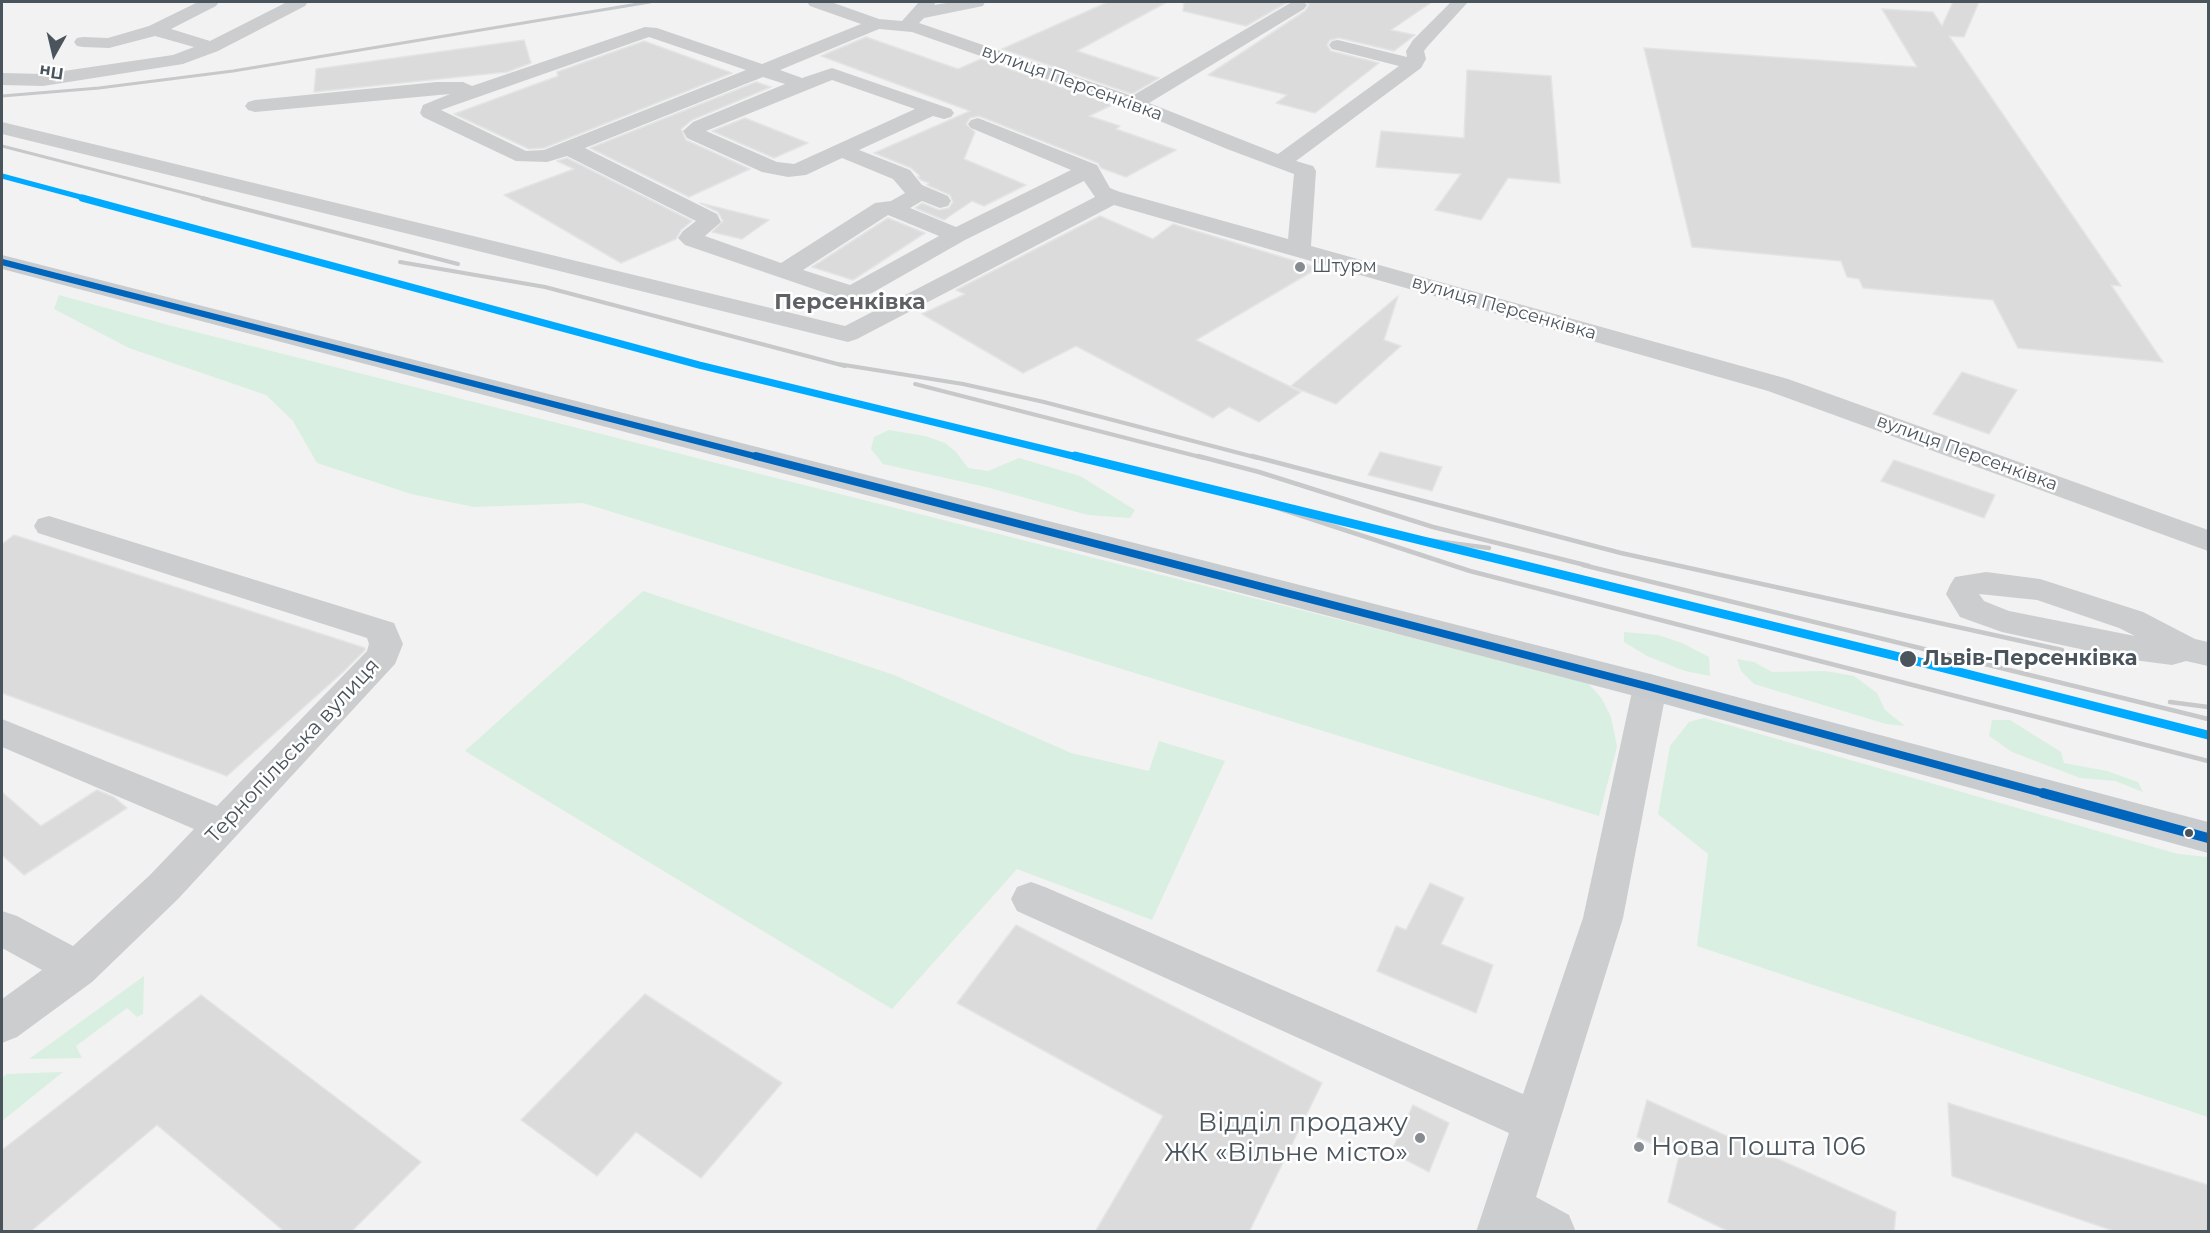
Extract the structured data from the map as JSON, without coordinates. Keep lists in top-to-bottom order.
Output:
{
  "streets": {
    "street": ["вулиця Персенківка", "Тернопільська вулиця"]
  },
  "districts": ["Персенківка"],
  "places": [
    "Штурм",
    "Львів-Персенківка",
    "Відділ продажу ЖК «Вільне місто»",
    "Нова Пошта 106"
  ],
  "north": "bottom"
}
